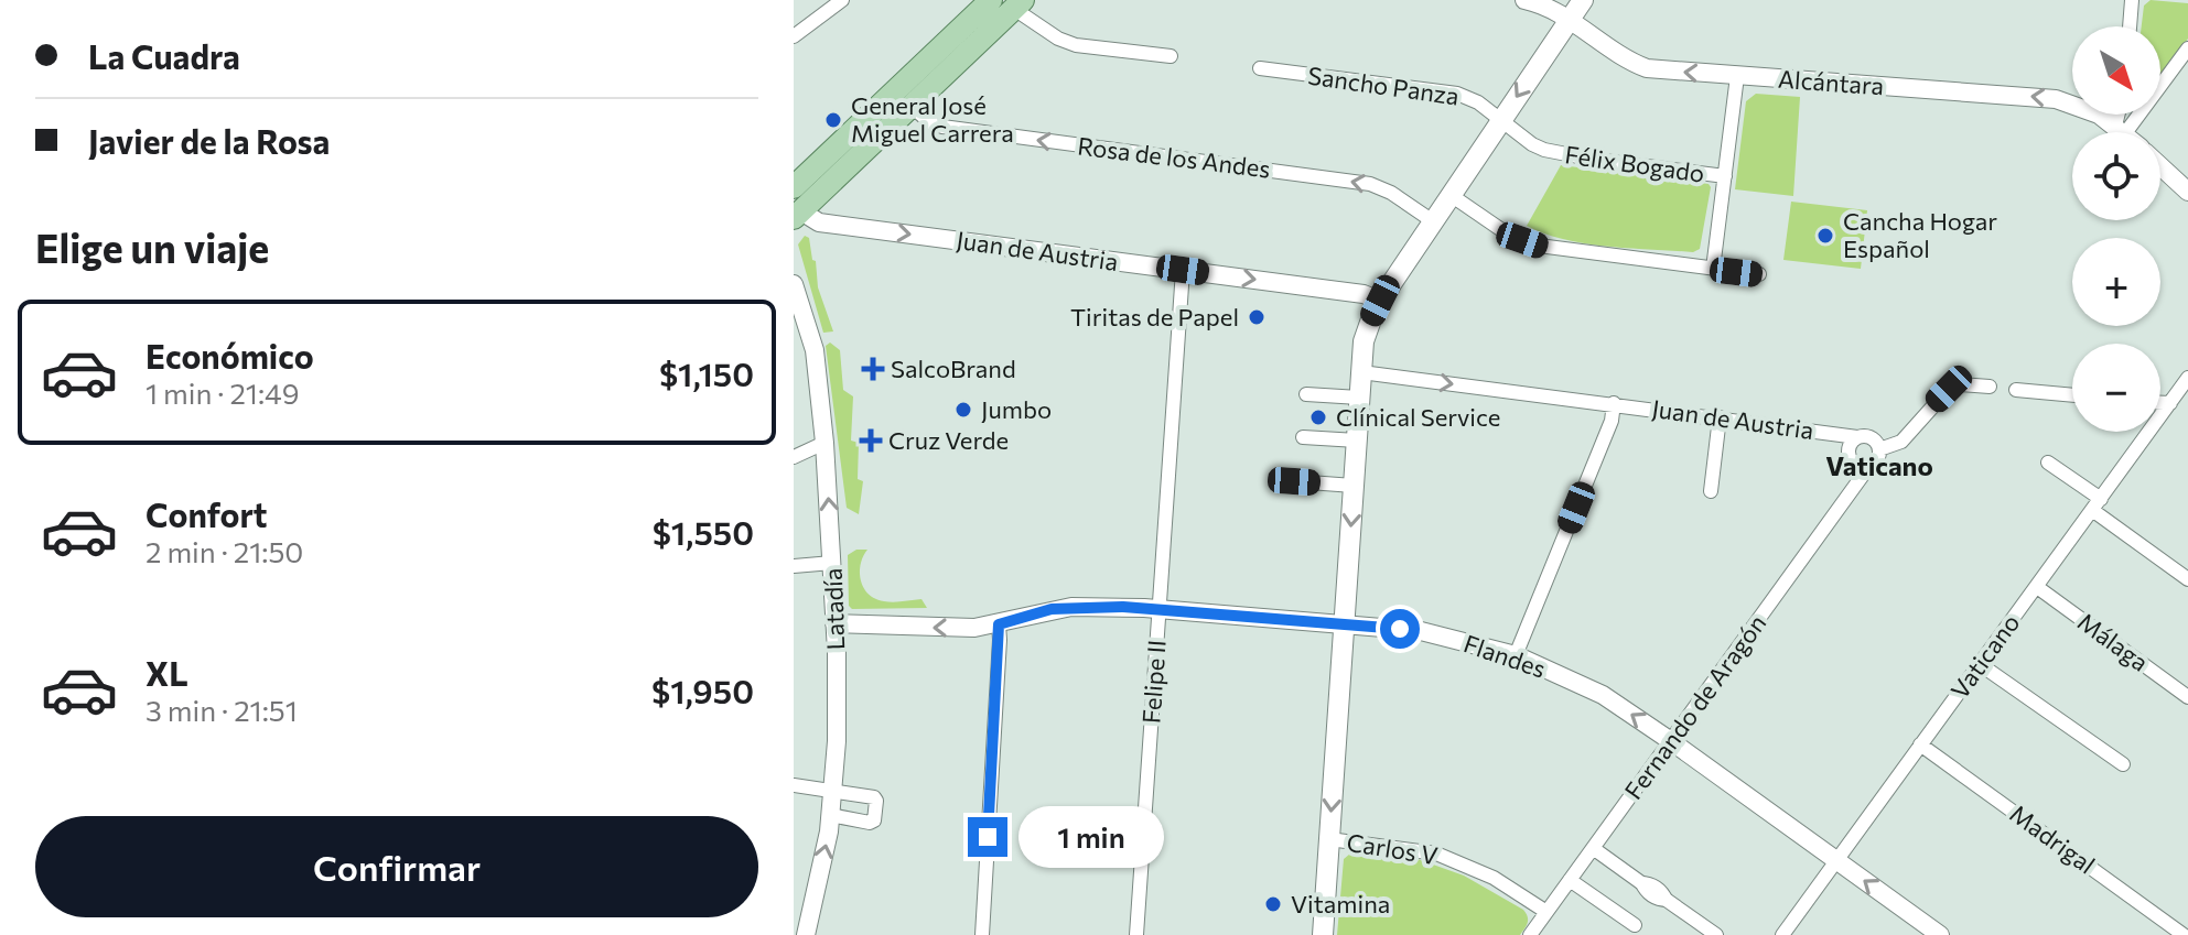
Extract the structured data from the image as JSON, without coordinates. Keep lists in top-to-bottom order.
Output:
{
  "streets": {
    "street": [
      "Alcántara",
      "Sancho Panza",
      "Rosa de los Andes",
      "Félix Bogado",
      "Juan de Austria",
      "Latadía",
      "Málaga",
      "Flandes",
      "Vaticano",
      "Felipe II",
      "Fernando de Aragón",
      "Madrigal",
      "Carlos V"
    ]
  },
  "crossings": [
    ["Sancho Panza", "Félix Bogado"],
    ["Juan de Austria", "Felipe II"],
    ["Juan de Austria", "Fernando de Aragón"],
    ["Latadía", "Flandes"],
    ["Málaga", "Vaticano"],
    ["Flandes", "Vaticano"],
    ["Flandes", "Felipe II"],
    ["Flandes", "Fernando de Aragón"],
    ["Vaticano", "Madrigal"],
    ["Fernando de Aragón", "Carlos V"]
  ],
  "one_way": [
    "Alcántara",
    "Rosa de los Andes",
    "Juan de Austria",
    "Latadía",
    "Flandes"
  ],
  "districts": ["Vaticano"],
  "places": {
    "other": [
      "General José Miguel Carrera",
      "Cancha Hogar Español",
      "Tiritas de Papel",
      "Jumbo",
      "Clínical Service",
      "Vitamina"
    ],
    "health": ["SalcoBrand", "Cruz Verde"]
  },
  "north": "bottom right",
  "page": {
    "banner": ["La Cuadra", "Javier de la Rosa"],
    "map_buttons": ["+", "−"],
    "heading": "Elige un viaje",
    "list": [
      {
        "name": "Económico",
        "note": "1 min · 21:49",
        "value": "$1,150"
      },
      {
        "name": "Confort",
        "note": "2 min · 21:50",
        "value": "$1,550"
      },
      {
        "name": "XL",
        "note": "3 min · 21:51",
        "value": "$1,950"
      }
    ],
    "buttons": "Confirmar",
    "bubble": "1 min"
  }
}
